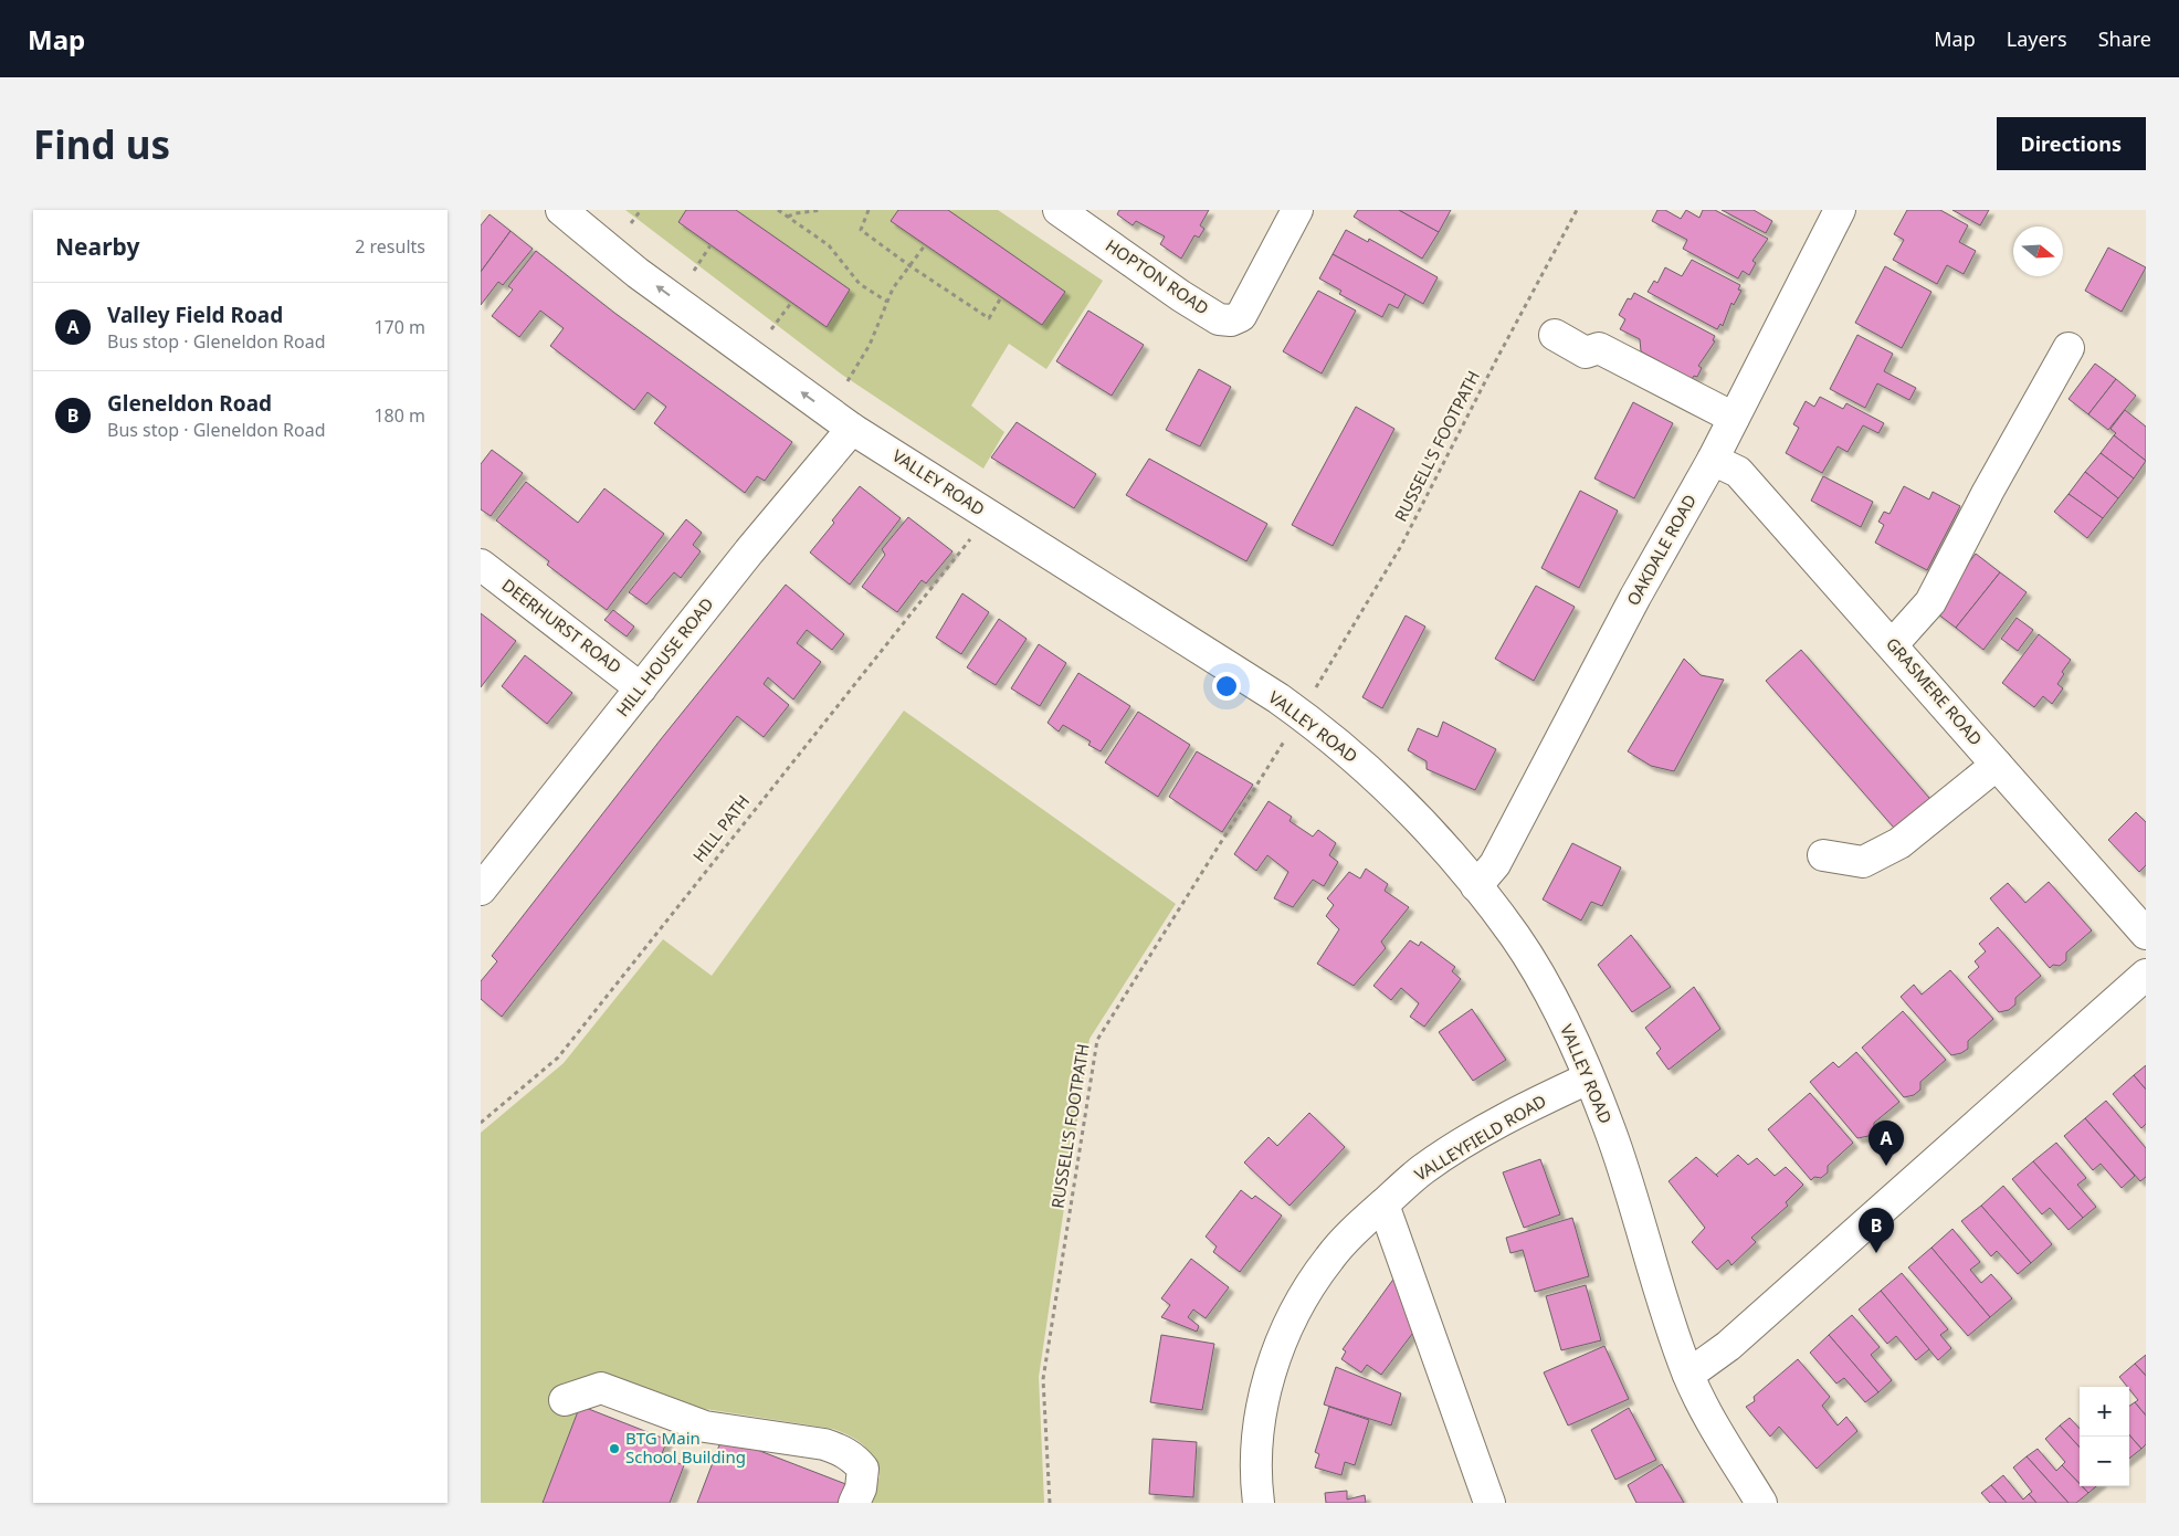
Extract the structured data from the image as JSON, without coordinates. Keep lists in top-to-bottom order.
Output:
{
  "streets": {
    "street": [
      "HOPTON ROAD",
      "VALLEY ROAD",
      "OAKDALE ROAD",
      "DEERHURST ROAD",
      "HILL HOUSE ROAD",
      "GRASMERE ROAD",
      "VALLEYFIELD ROAD"
    ],
    "path": ["RUSSELL'S FOOTPATH", "HILL PATH"]
  },
  "crossings": [
    ["VALLEY ROAD", "OAKDALE ROAD"],
    ["VALLEY ROAD", "HILL HOUSE ROAD"],
    ["VALLEY ROAD", "VALLEYFIELD ROAD"],
    ["OAKDALE ROAD", "GRASMERE ROAD"],
    ["DEERHURST ROAD", "HILL HOUSE ROAD"]
  ],
  "places": ["BTG Main School Building"],
  "north": "right",
  "page": {
    "header": "Map",
    "nav": ["Map", "Layers", "Share"],
    "buttons": "Directions",
    "title": "Find us",
    "heading": ["Nearby", "2 results"],
    "list": [
      {
        "mark": "A",
        "name": "Valley Field Road",
        "note": "Bus stop · Gleneldon Road",
        "value": "170 m"
      },
      {
        "mark": "B",
        "name": "Gleneldon Road",
        "note": "Bus stop · Gleneldon Road",
        "value": "180 m"
      }
    ],
    "pins": ["A", "B"],
    "map_buttons": ["+", "−"]
  }
}
